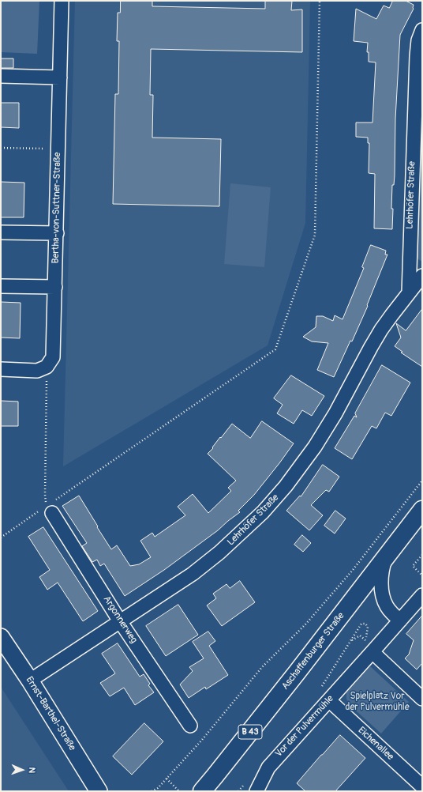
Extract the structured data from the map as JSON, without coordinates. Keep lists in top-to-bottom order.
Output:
{
  "streets": {
    "main road": ["Aschaffenburger Straße", "B 43"],
    "street": [
      "Lehrhöfer Straße",
      "Bertha-von-Suttner-Straße",
      "Argonnerweg",
      "Ernst-Barthel-Straße",
      "Vor der Pulvermühle",
      "Eichenallee"
    ]
  },
  "crossings": [
    ["Lehrhöfer Straße", "Argonnerweg"],
    ["Lehrhöfer Straße", "Ernst-Barthel-Straße"],
    ["Vor der Pulvermühle", "Eichenallee"]
  ],
  "parks": ["Spielplatz Vor der Pulvermühle"],
  "north": "right"
}
